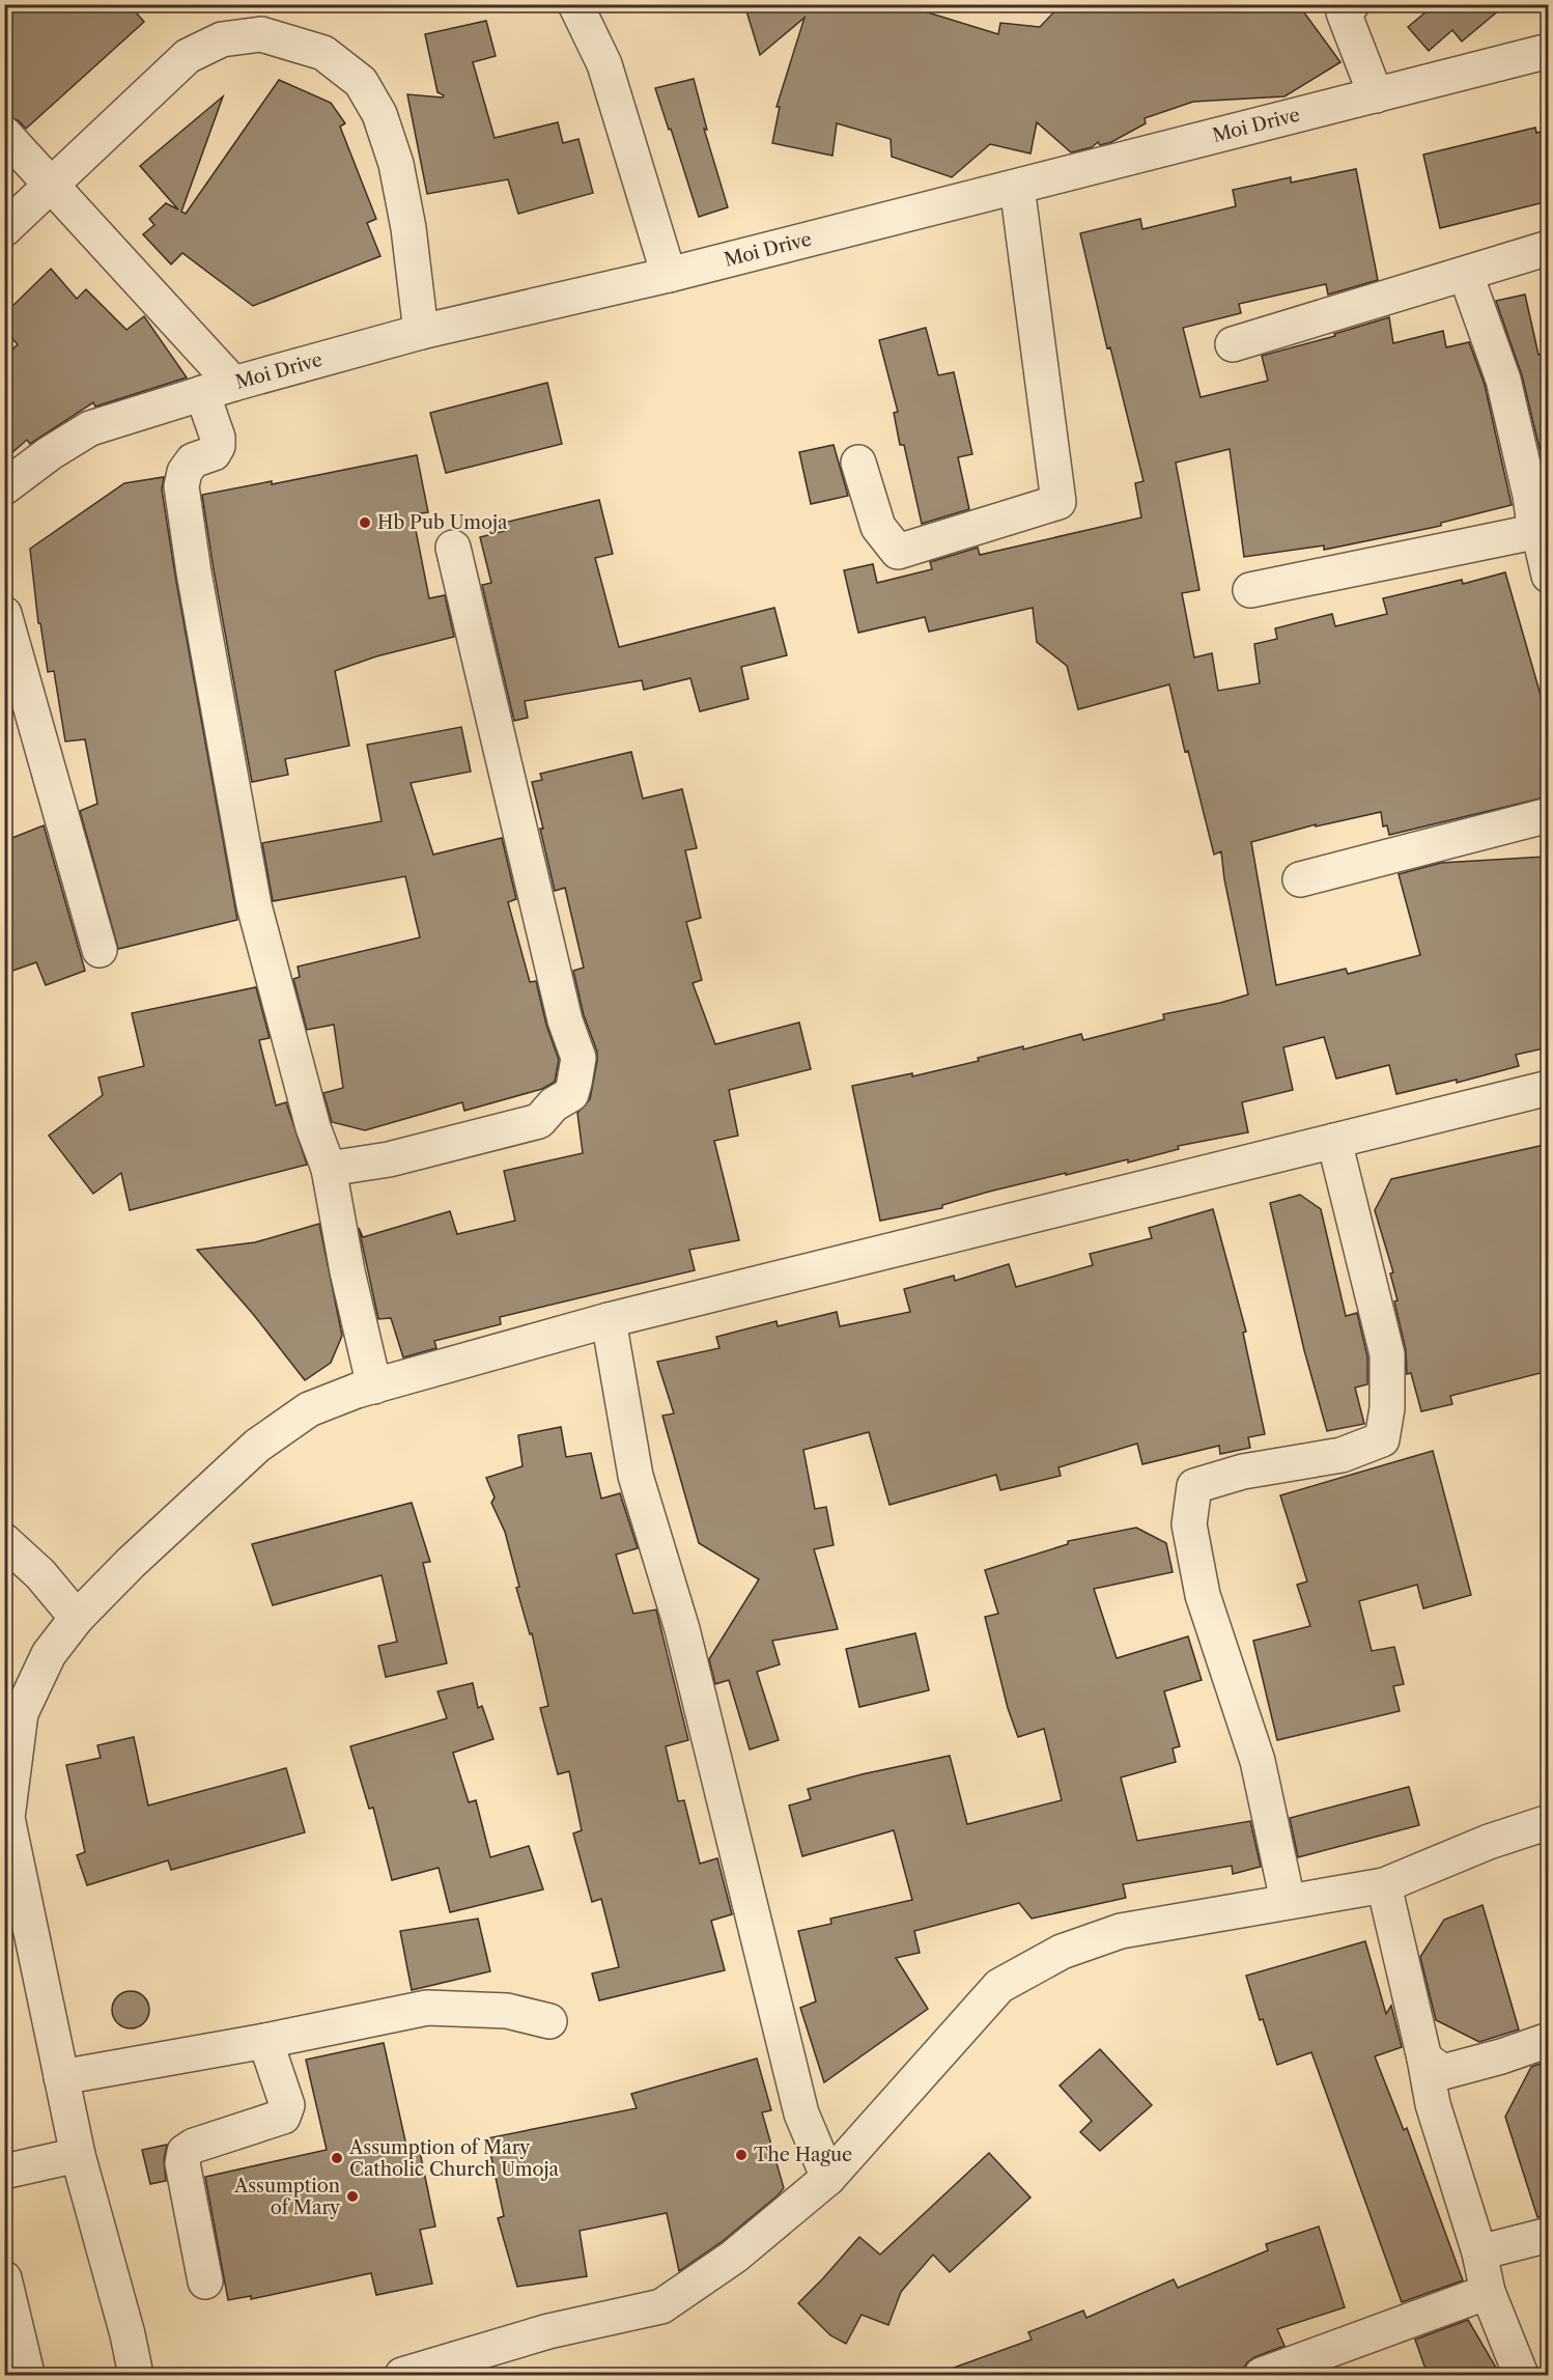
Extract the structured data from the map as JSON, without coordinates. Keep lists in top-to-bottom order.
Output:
{
  "streets": {
    "street": ["Moi Drive"]
  },
  "places": [
    "Hb Pub Umoja",
    "The Hague",
    "Assumption of Mary Catholic Church Umoja",
    "Assumption of Mary"
  ]
}
